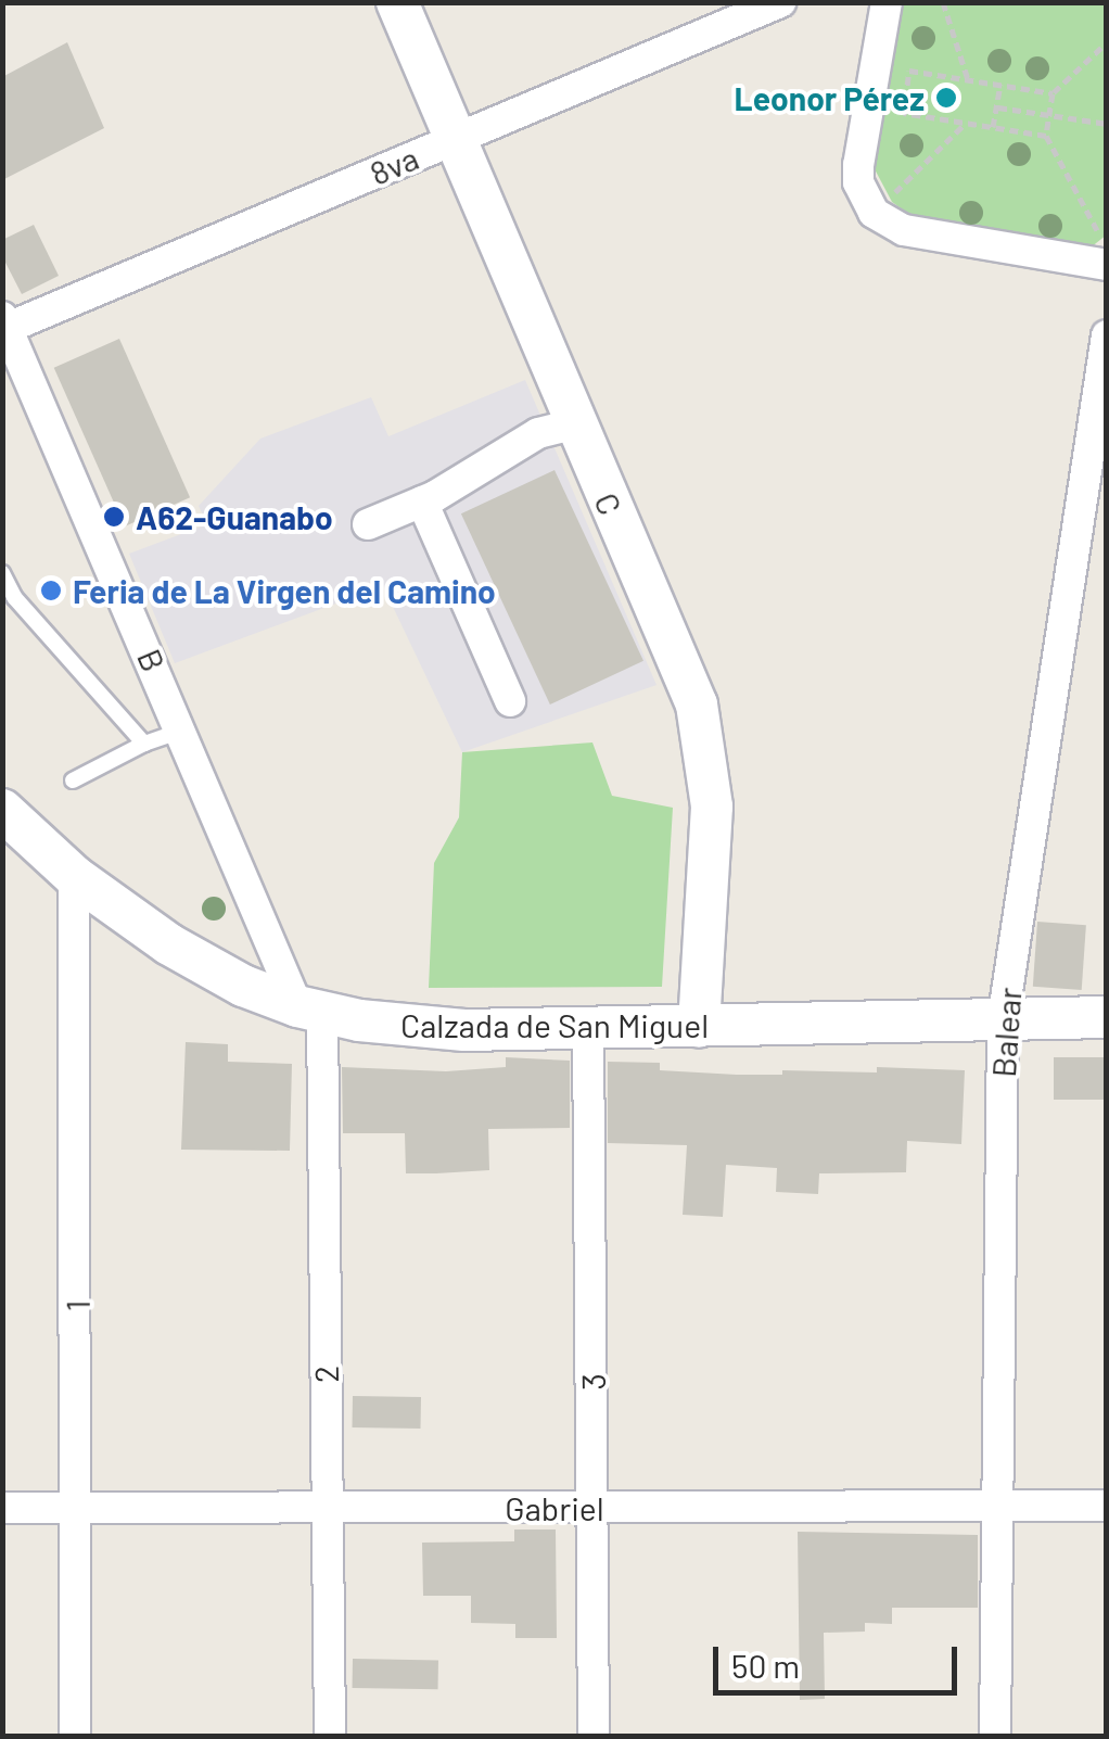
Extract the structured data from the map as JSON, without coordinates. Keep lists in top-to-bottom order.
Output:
{
  "streets": {
    "main road": ["C", "Calzada de San Miguel"],
    "street": [
      "8va",
      "B",
      "Balear",
      "1",
      "2",
      "3",
      "Gabriel"
    ]
  },
  "crossings": [
    ["8va", "C"],
    ["8va", "B"],
    ["C", "Calzada de San Miguel"],
    ["B", "Calzada de San Miguel"],
    ["B", "2"],
    ["Calzada de San Miguel", "Balear"],
    ["Calzada de San Miguel", "1"],
    ["Calzada de San Miguel", "2"],
    ["Calzada de San Miguel", "3"],
    ["Balear", "Gabriel"],
    ["1", "Gabriel"],
    ["2", "Gabriel"],
    ["3", "Gabriel"]
  ],
  "places": ["Leonor Pérez", "A62-Guanabo", "Feria de La Virgen del Camino"],
  "scale_bar": "50 m"
}
